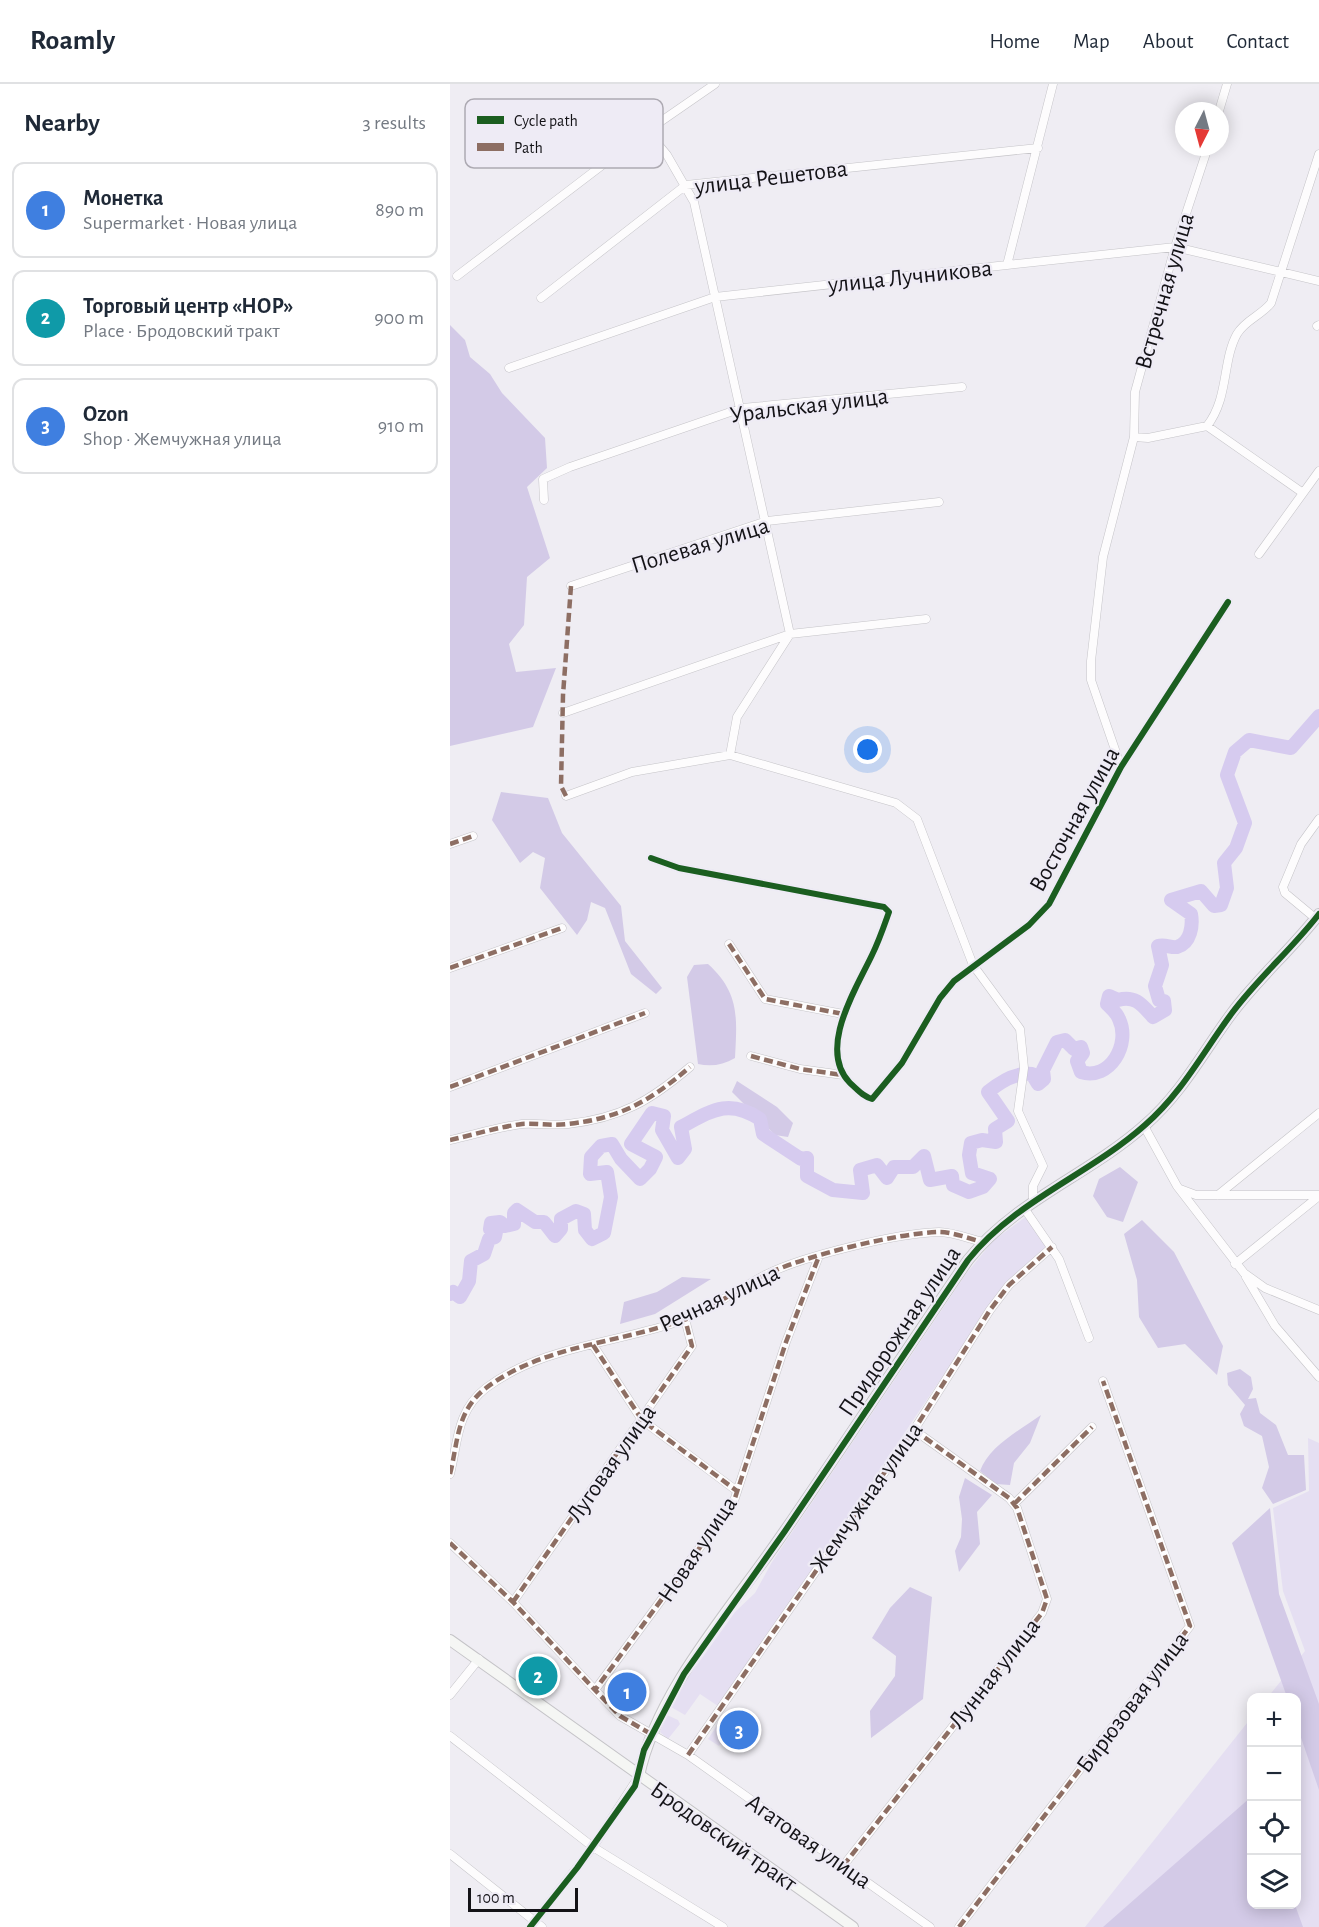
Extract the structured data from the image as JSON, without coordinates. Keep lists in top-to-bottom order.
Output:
{
  "streets": {
    "street": [
      "улица Решетова",
      "улица Лучникова",
      "Встречная улица",
      "Уральская улица",
      "Полевая улица",
      "Восточная улица",
      "Речная улица",
      "Придорожная улица",
      "Луговая улица",
      "Жемчужная улица",
      "Новая улица",
      "Лунная улица",
      "Бирюзовая улица",
      "Бродовский тракт",
      "Агатовая улица"
    ]
  },
  "crossings": [
    ["улица Лучникова", "Встречная улица"],
    ["Встречная улица", "Восточная улица"],
    ["Речная улица", "Придорожная улица"],
    ["Речная улица", "Луговая улица"],
    ["Речная улица", "Новая улица"],
    ["Придорожная улица", "Бродовский тракт"],
    ["Придорожная улица", "Агатовая улица"],
    ["Жемчужная улица", "Лунная улица"],
    ["Жемчужная улица", "Агатовая улица"],
    ["Лунная улица", "Агатовая улица"]
  ],
  "legend": ["Cycle path", "Path"],
  "scale_bar": "100 m",
  "north": "bottom",
  "page": {
    "header": "Roamly",
    "nav": [
      "Home",
      "Map",
      "About",
      "Contact"
    ],
    "heading": ["Nearby", "3 results"],
    "list": [
      {
        "mark": "1",
        "name": "Монетка",
        "note": "Supermarket · Новая улица",
        "value": "890 m"
      },
      {
        "mark": "2",
        "name": "Торговый центр «НОР»",
        "note": "Place · Бродовский тракт",
        "value": "900 m"
      },
      {
        "mark": "3",
        "name": "Ozon",
        "note": "Shop · Жемчужная улица",
        "value": "910 m"
      }
    ],
    "pins": ["2", "1", "3"],
    "map_buttons": ["+", "−"],
    "scale": "100 m"
  }
}
